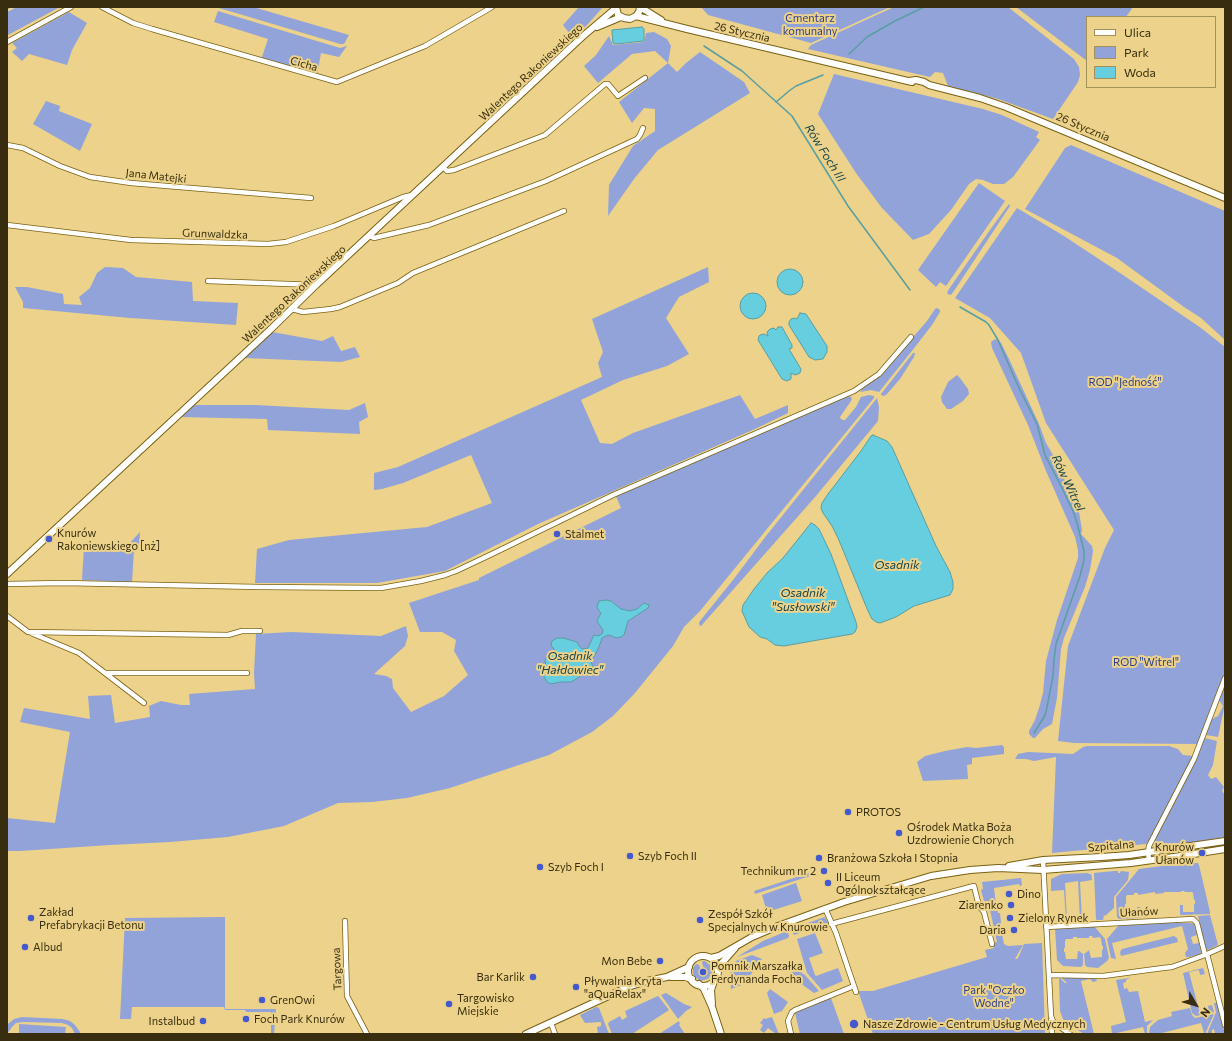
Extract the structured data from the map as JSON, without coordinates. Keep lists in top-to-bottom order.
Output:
{
  "streets": {
    "street": [
      "26 Stycznia",
      "Cicha",
      "Walentego Rakoniewskiego",
      "Jana Matejki",
      "Grunwaldzka",
      "Szpitalna",
      "Ułanów",
      "Targowa"
    ]
  },
  "crossings": [
    ["26 Stycznia", "Walentego Rakoniewskiego"],
    ["Walentego Rakoniewskiego", "Grunwaldzka"]
  ],
  "water": [
    "Rów Foch III",
    "Rów Witrel",
    "Osadnik",
    "Osadnik \"Susłowski\"",
    "Osadnik \"Hałdowiec\""
  ],
  "parks": [
    "Cmentarz komunalny",
    "ROD \"Jedność\"",
    "ROD \"Witrel\"",
    "Park \"Oczko Wodne\""
  ],
  "places": [
    "Stalmet",
    "Knurów Rakoniewskiego [nż]",
    "PROTOS",
    "Ośrodek Matka Boża Uzdrowienie Chorych",
    "Knurów Ułanów",
    "Szyb Foch II",
    "Branżowa Szkoła I Stopnia",
    "Szyb Foch I",
    "Technikum nr 2",
    "II Liceum Ogólnokształcące",
    "Dino",
    "Ziarenko",
    "Zakład Prefabrykacji Betonu",
    "Zielony Rynek",
    "Zespół Szkół Specjalnych w Knurowie",
    "Daria",
    "Albud",
    "Mon Bebe",
    "Pomnik Marszałka Ferdynanda Focha",
    "Bar Karlik",
    "Pływalnia Kryta \"aQuaRelax\"",
    "GrenOwi",
    "Targowisko Miejskie",
    "Foch Park Knurów",
    "Instalbud",
    "Nasze Zdrowie - Centrum Usług Medycznych"
  ],
  "legend": ["Ulica", "Park", "Woda"],
  "north": "bottom right"
}
